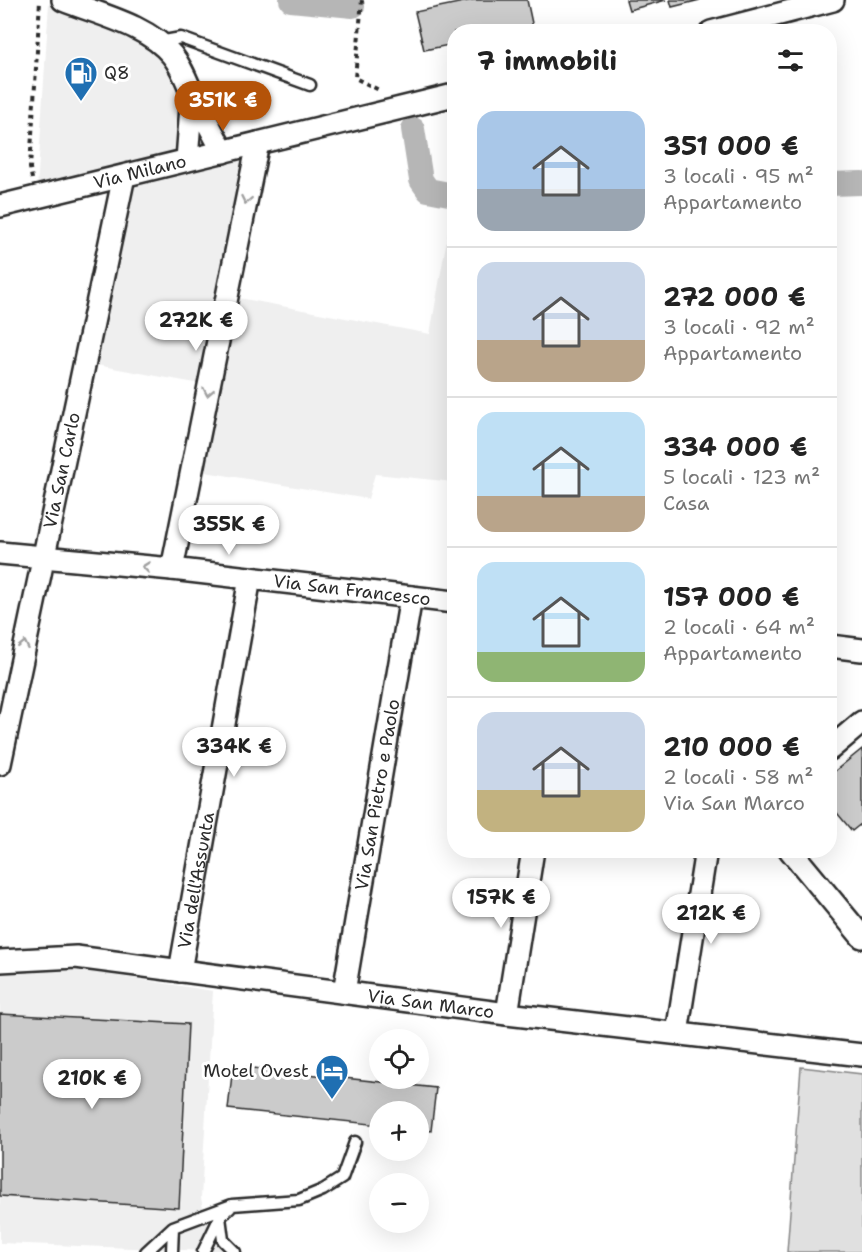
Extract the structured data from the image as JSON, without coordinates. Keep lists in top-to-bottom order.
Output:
{
  "streets": {
    "street": [
      "Via Milano",
      "Via San Carlo",
      "Via San Francesco",
      "Via San Pietro e Paolo",
      "Via dell'Assunta",
      "Via San Marco"
    ]
  },
  "crossings": [
    ["Via Milano", "Via San Carlo"],
    ["Via San Carlo", "Via San Francesco"],
    ["Via San Francesco", "Via San Pietro e Paolo"],
    ["Via San Francesco", "Via dell'Assunta"],
    ["Via San Pietro e Paolo", "Via San Marco"],
    ["Via dell'Assunta", "Via San Marco"]
  ],
  "one_way": ["Via San Carlo"],
  "places": {
    "fuel station": ["Q8"],
    "hotel": ["Motel Ovest"]
  },
  "page": {
    "heading": "7 immobili",
    "price": [
      "351K €",
      "272K €",
      "355K €",
      "334K €",
      "157K €",
      "212K €",
      "210K €"
    ],
    "list": [
      {
        "name": "351 000 €",
        "note": "3 locali · 95 m² · Appartamento"
      },
      {
        "name": "272 000 €",
        "note": "3 locali · 92 m² · Appartamento"
      },
      {
        "name": "334 000 €",
        "note": "5 locali · 123 m² · Casa"
      },
      {
        "name": "157 000 €",
        "note": "2 locali · 64 m² · Appartamento"
      },
      {
        "name": "210 000 €",
        "note": "2 locali · 58 m² · Via San Marco"
      }
    ],
    "map_buttons": ["+", "−"]
  }
}
